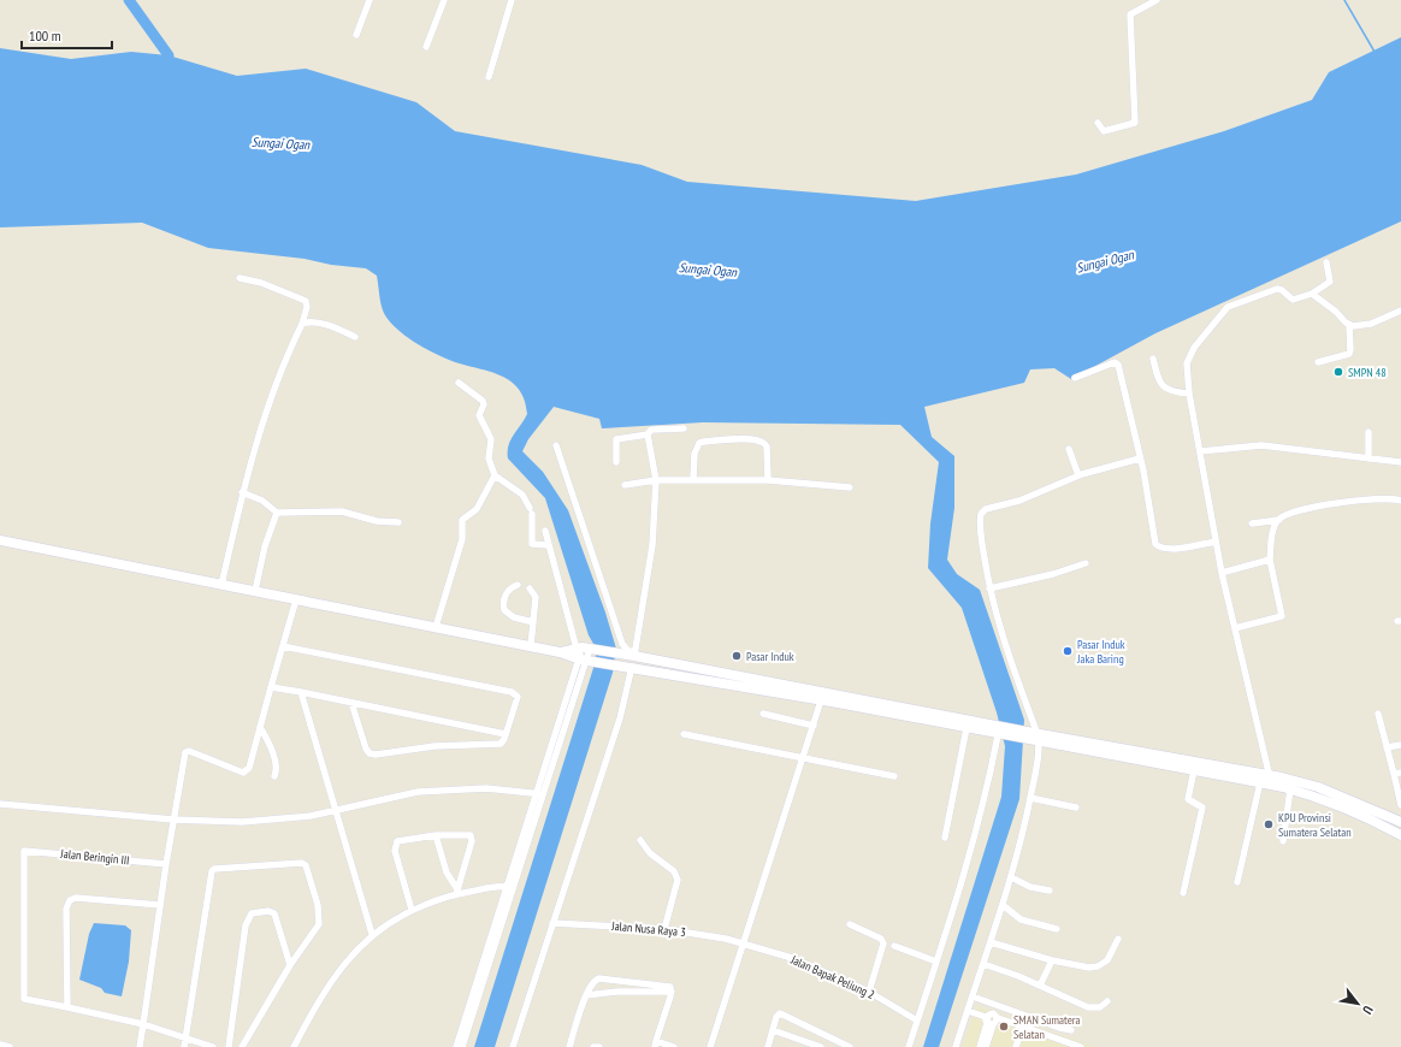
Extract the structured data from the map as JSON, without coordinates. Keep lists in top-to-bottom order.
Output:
{
  "streets": {
    "street": ["Jalan Beringin III", "Jalan Nusa Raya 3", "Jalan Bapak Peliung 2"]
  },
  "crossings": [
    ["Jalan Nusa Raya 3", "Jalan Bapak Peliung 2"]
  ],
  "water": ["Sungai Ogan"],
  "places": [
    "SMPN 48",
    "Pasar Induk Jaka Baring",
    "Pasar Induk",
    "KPU Provinsi Sumatera Selatan",
    "SMAN Sumatera Selatan"
  ],
  "scale_bar": "100 m",
  "north": "bottom right"
}
